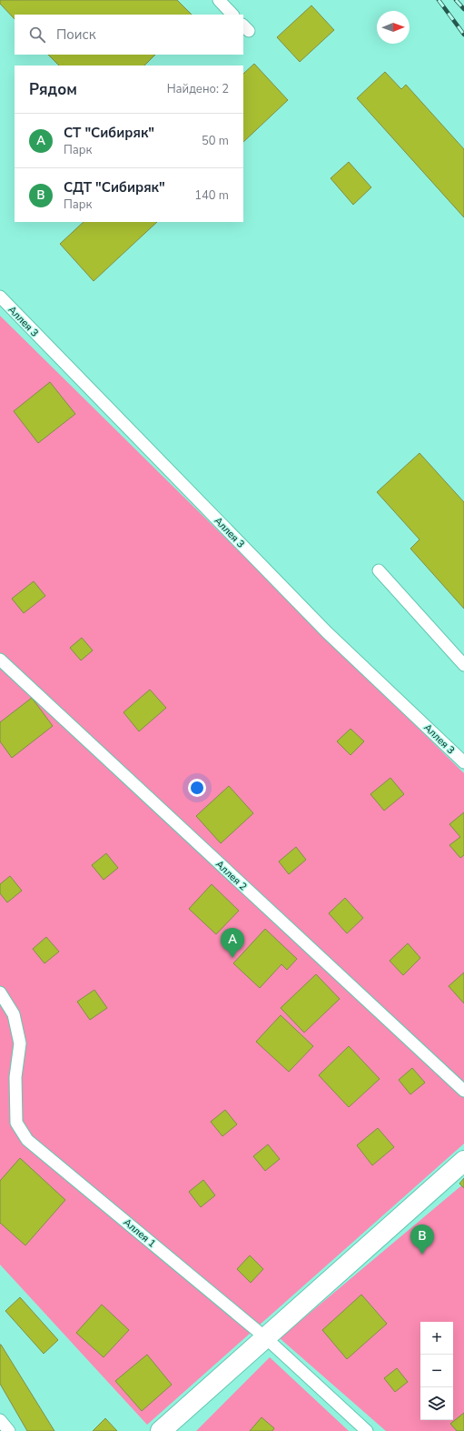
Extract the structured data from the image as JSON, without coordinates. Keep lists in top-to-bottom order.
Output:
{
  "streets": {
    "lane": ["Аллея 3", "Аллея 2", "Аллея 1"]
  },
  "north": "right",
  "page": {
    "search": "Поиск",
    "heading": ["Рядом", "Найдено: 2"],
    "list": [
      {
        "mark": "A",
        "name": "СТ \"Сибиряк\"",
        "note": "Парк",
        "value": "50 m"
      },
      {
        "mark": "B",
        "name": "СДТ \"Сибиряк\"",
        "note": "Парк",
        "value": "140 m"
      }
    ],
    "pins": ["A", "B"],
    "map_buttons": ["+", "−"]
  }
}
